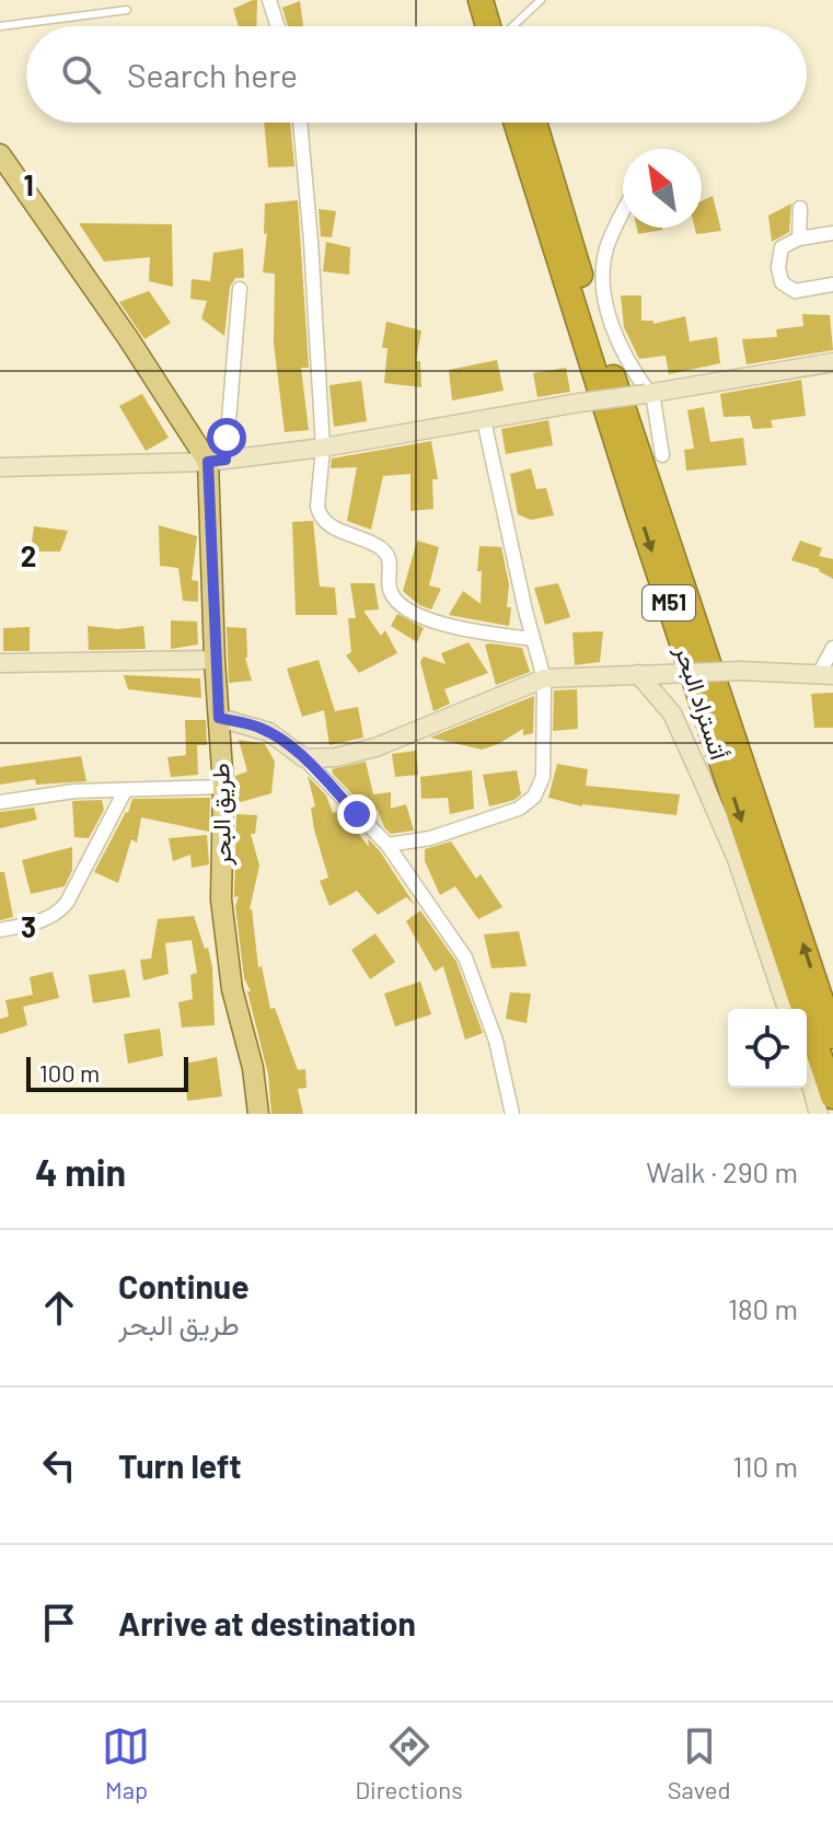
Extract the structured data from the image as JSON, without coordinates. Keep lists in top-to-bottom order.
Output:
{
  "streets": {
    "highway": ["M51", "أتستراد البحر"],
    "main road": ["طريق البحر"]
  },
  "scale_bar": "100 m",
  "north": "top left",
  "page": {
    "search": "Search here",
    "scale": "100 m",
    "heading": ["4 min", "Walk · 290 m"],
    "list": [
      ["Continue", "طريق البحر", "180 m"],
      ["Turn left", "110 m"],
      "Arrive at destination"
    ],
    "nav": ["Map", "Directions", "Saved"]
  },
  "grid": {
    "rows": ["1", "2", "3"]
  }
}
